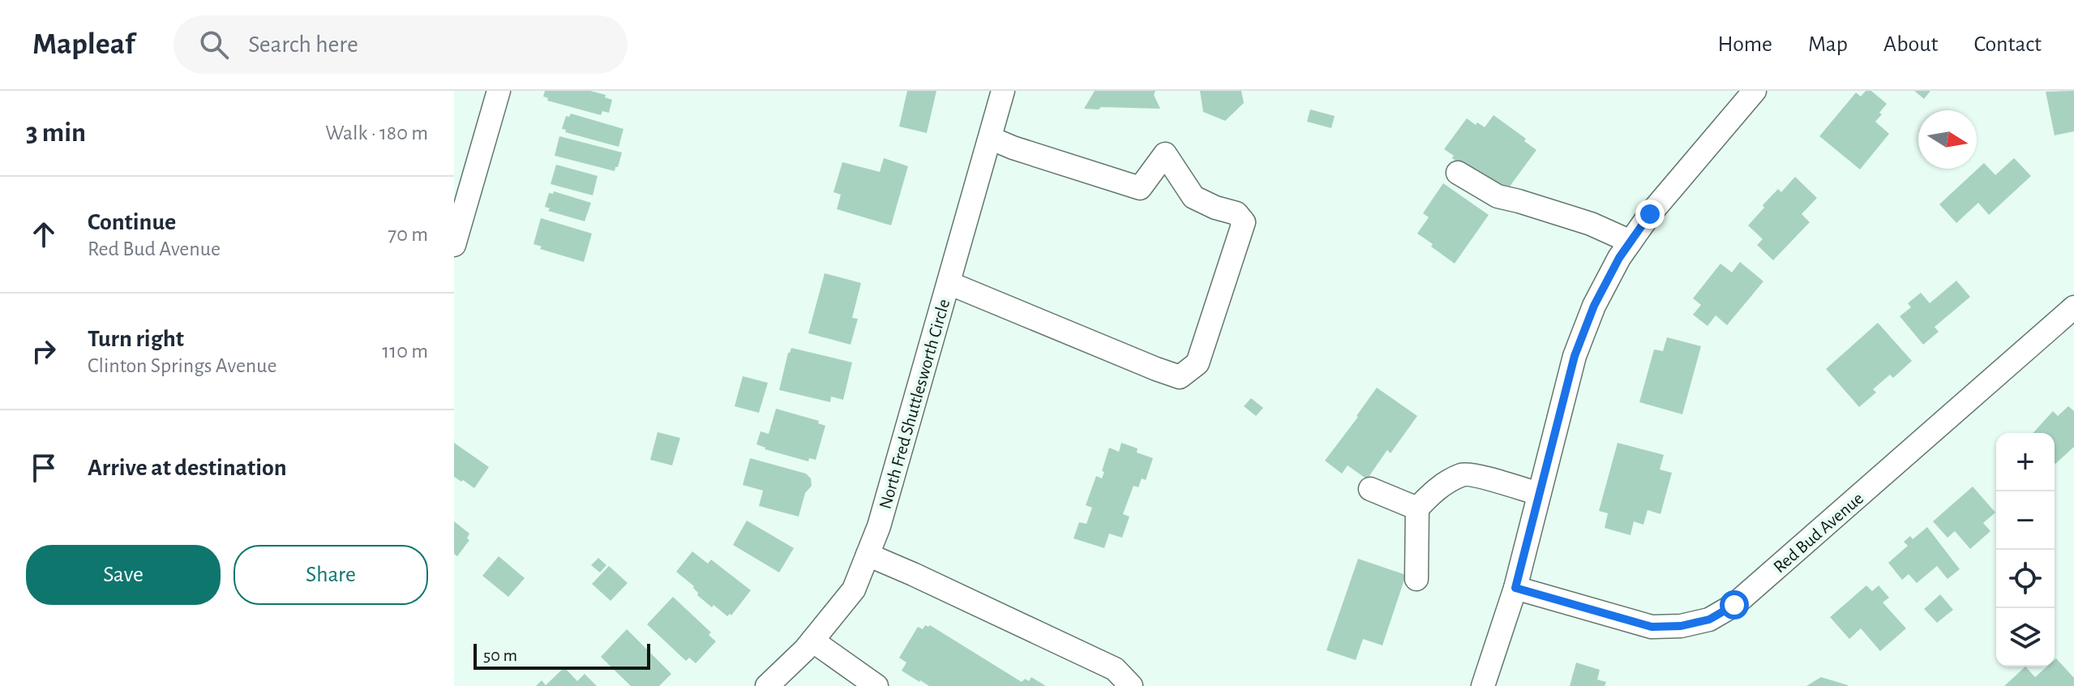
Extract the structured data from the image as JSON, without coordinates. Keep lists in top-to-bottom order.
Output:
{
  "streets": {
    "street": ["North Fred Shuttlesworth Circle", "Red Bud Avenue"]
  },
  "scale_bar": "50 m",
  "north": "right",
  "page": {
    "header": "Mapleaf",
    "search": "Search here",
    "nav": [
      "Home",
      "Map",
      "About",
      "Contact"
    ],
    "heading": ["3 min", "Walk · 180 m"],
    "list": [
      ["Continue", "Red Bud Avenue", "70 m"],
      ["Turn right", "Clinton Springs Avenue", "110 m"],
      "Arrive at destination"
    ],
    "map_buttons": ["+", "−"],
    "buttons": ["Save", "Share"],
    "scale": "50 m"
  }
}
